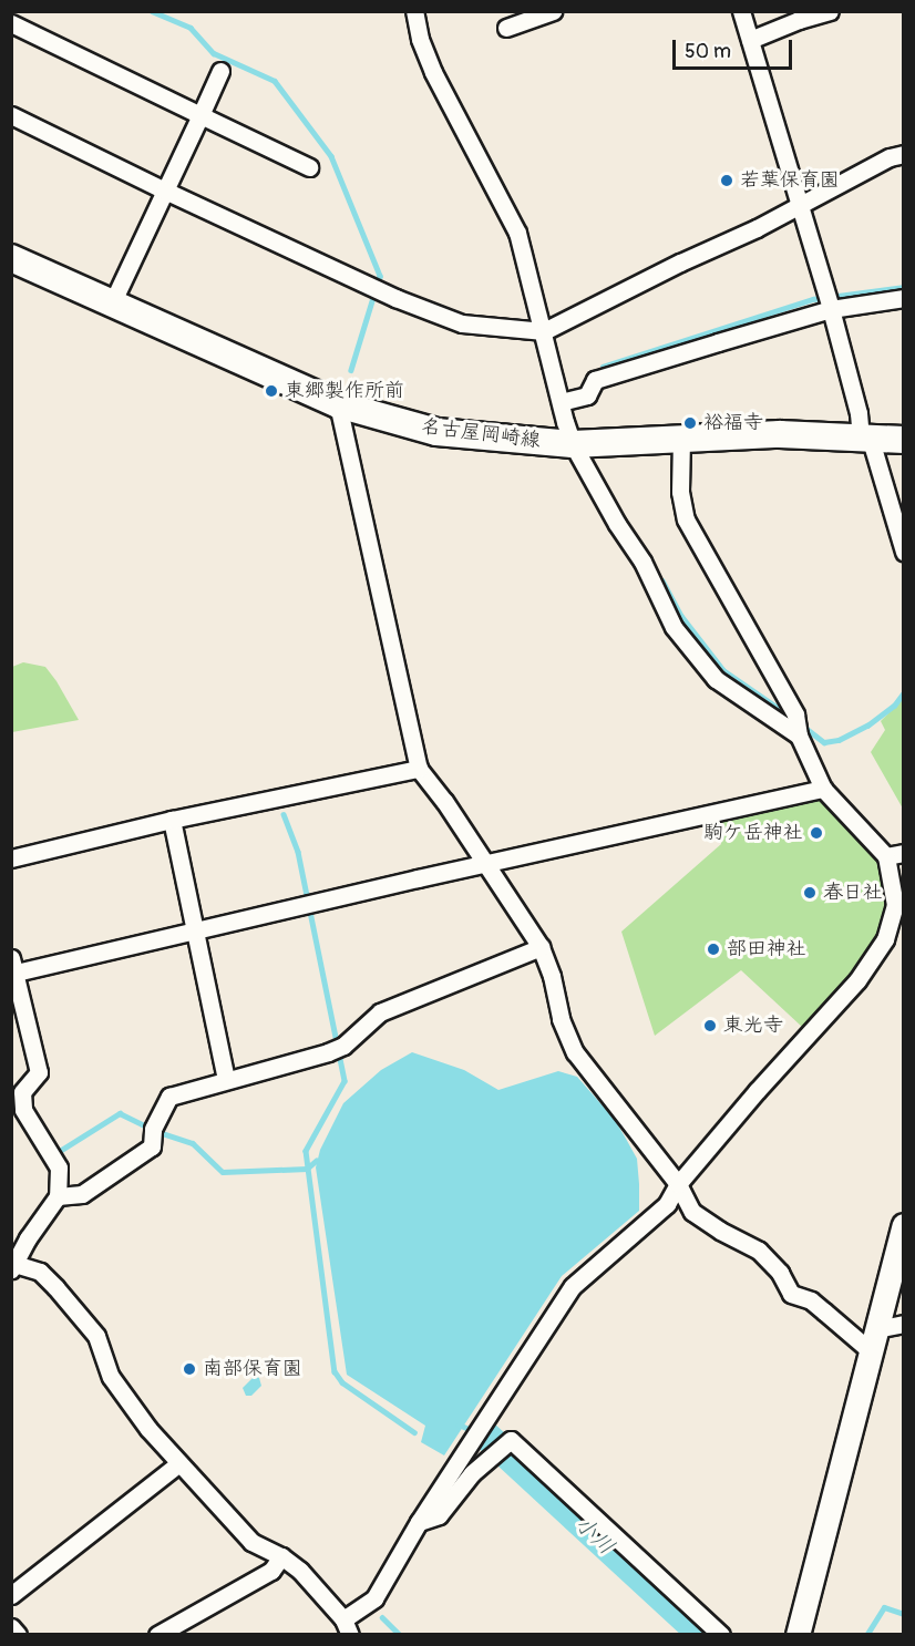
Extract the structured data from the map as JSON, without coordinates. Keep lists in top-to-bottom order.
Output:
{
  "streets": {
    "main road": ["名古屋岡崎線"]
  },
  "water": ["小川"],
  "places": [
    "若葉保育園",
    "東郷製作所前",
    "裕福寺",
    "駒ケ岳神社",
    "春日社",
    "部田神社",
    "東光寺",
    "南部保育園"
  ],
  "scale_bar": "50 m"
}
